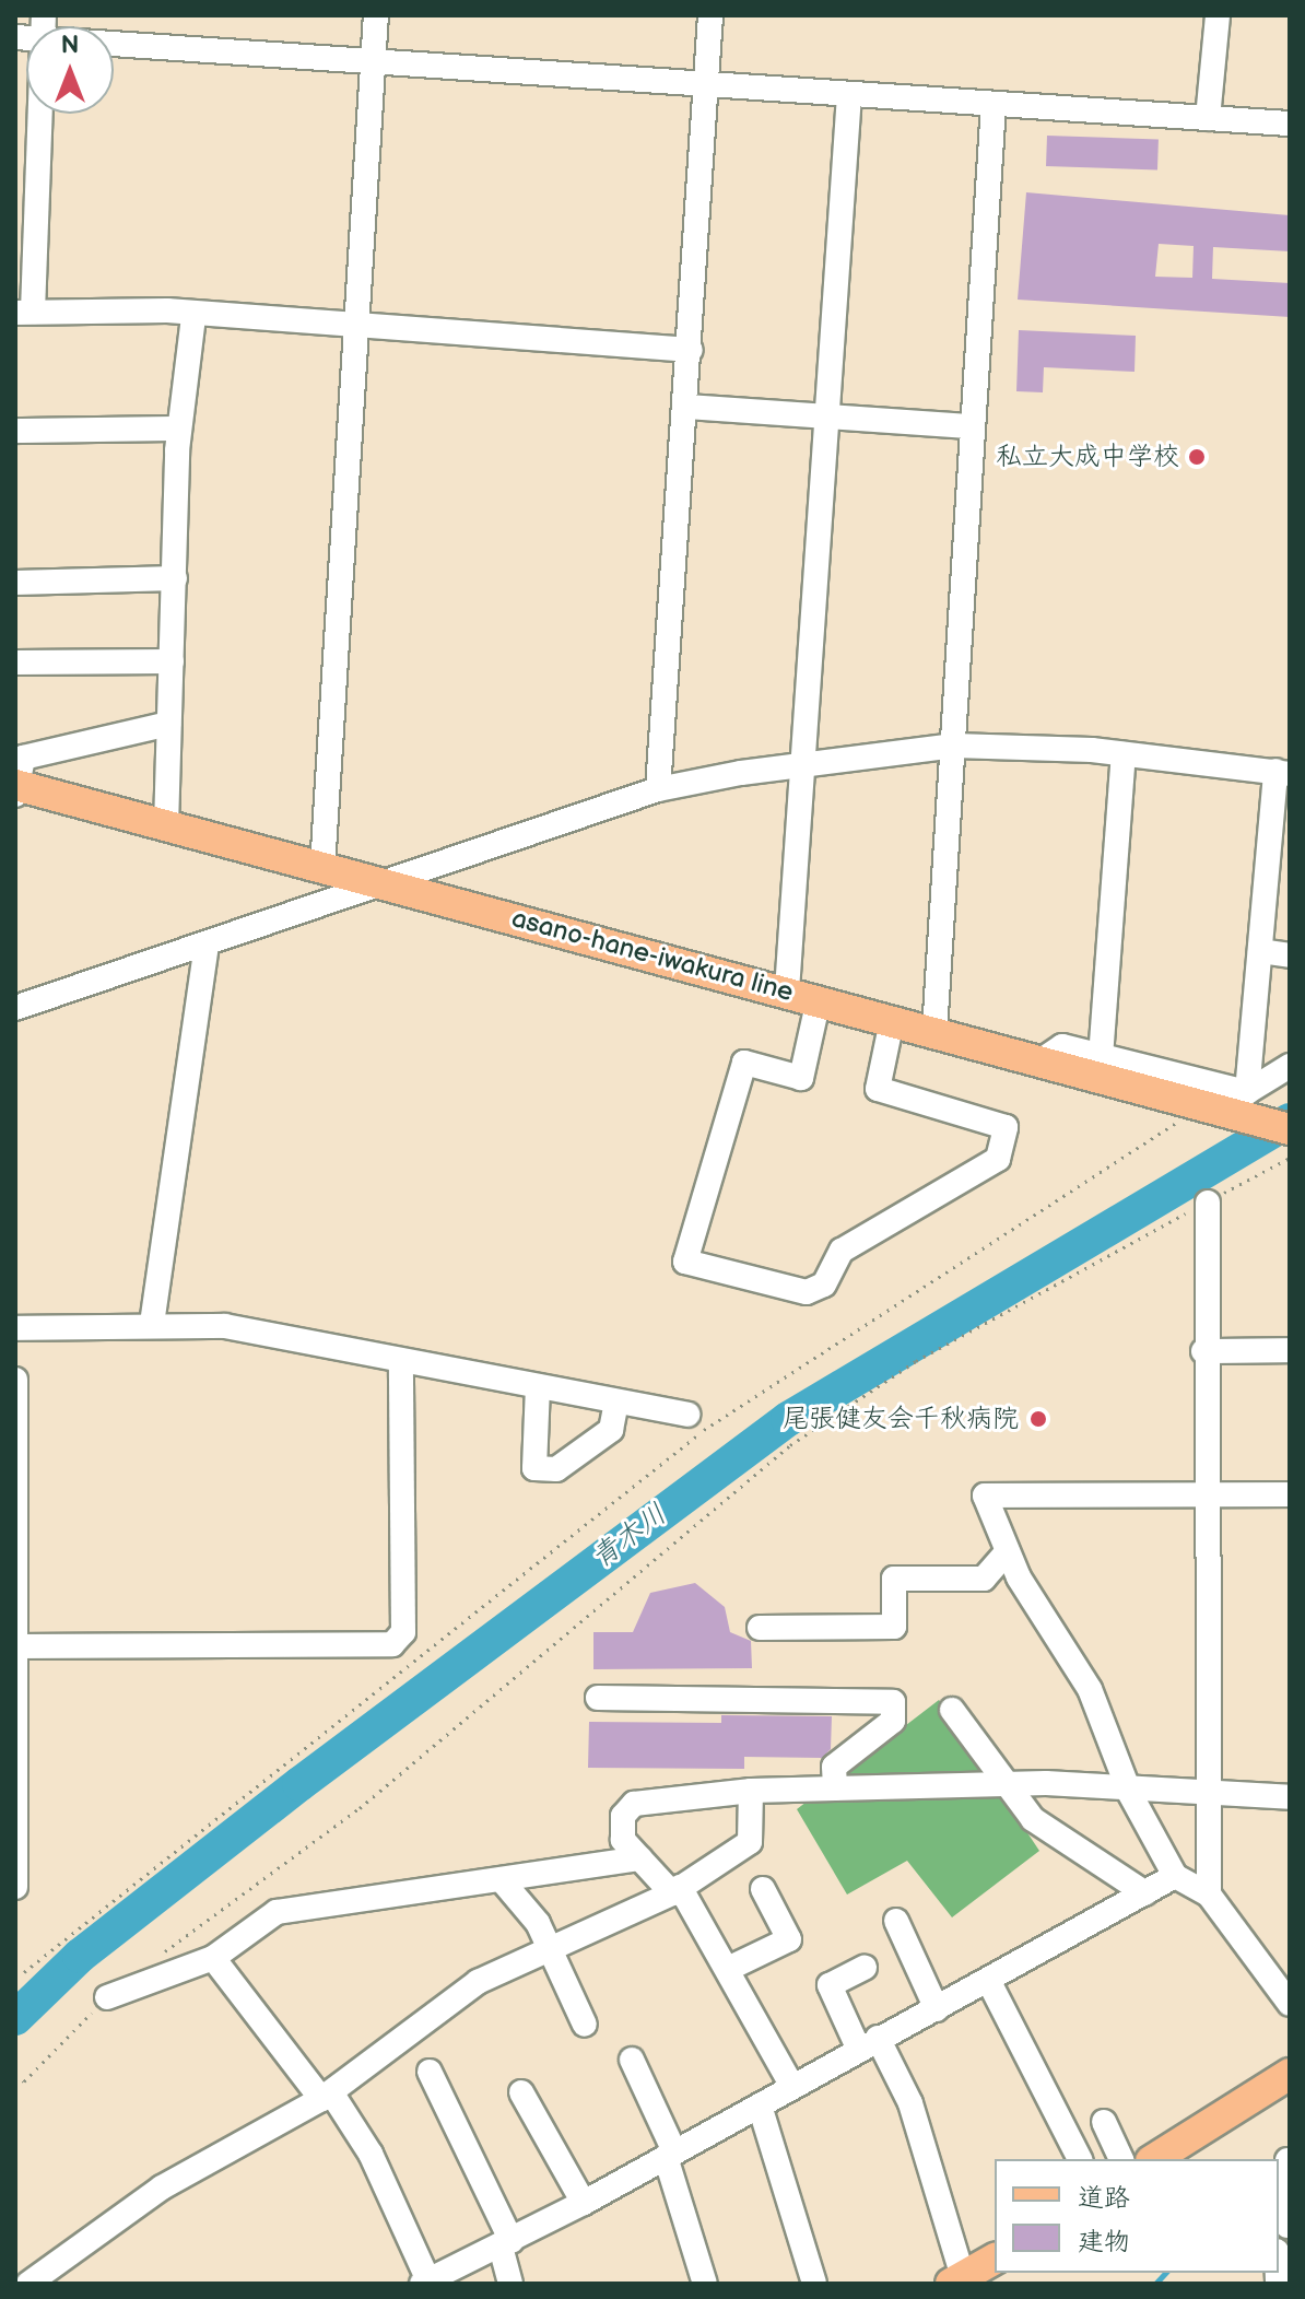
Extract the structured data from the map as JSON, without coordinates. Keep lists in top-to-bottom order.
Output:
{
  "streets": {
    "main road": ["asano-hane-iwakura line"]
  },
  "water": ["青木川"],
  "places": ["私立大成中学校", "尾張健友会千秋病院"],
  "legend": ["道路", "建物"],
  "north": "top"
}
